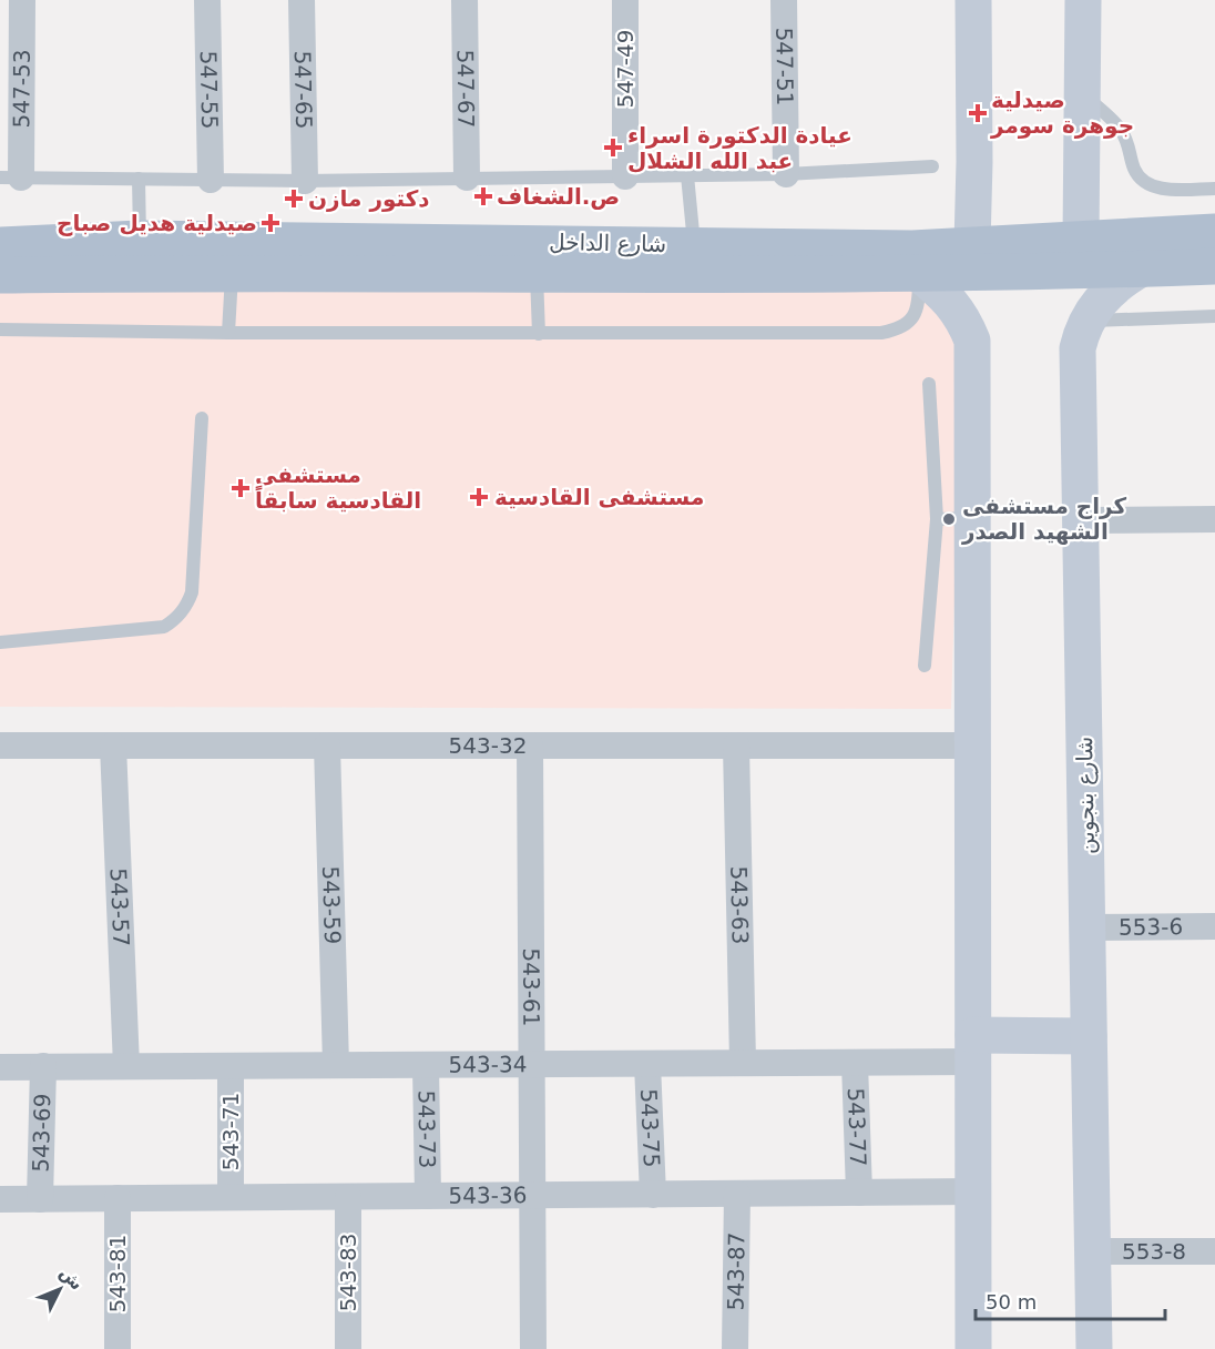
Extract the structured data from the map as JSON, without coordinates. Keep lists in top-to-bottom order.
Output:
{
  "streets": {
    "main road": ["شارع الداخل"],
    "street": [
      "547-51",
      "547-49",
      "547-53",
      "547-67",
      "547-55",
      "547-65",
      "543-32",
      "شارع بنجوين",
      "543-63",
      "543-59",
      "543-57",
      "553-6",
      "543-61",
      "543-34",
      "543-77",
      "543-75",
      "543-73",
      "543-71",
      "543-69",
      "543-36",
      "553-8",
      "543-87",
      "543-83",
      "543-81"
    ]
  },
  "crossings": [
    ["شارع الداخل", "شارع بنجوين"],
    ["543-32", "543-63"],
    ["543-32", "543-59"],
    ["543-32", "543-57"],
    ["543-32", "543-61"],
    ["شارع بنجوين", "553-6"],
    ["شارع بنجوين", "553-8"],
    ["543-63", "543-34"],
    ["543-59", "543-34"],
    ["543-57", "543-34"],
    ["543-61", "543-34"],
    ["543-61", "543-36"],
    ["543-34", "543-77"],
    ["543-34", "543-75"],
    ["543-34", "543-73"],
    ["543-34", "543-71"],
    ["543-34", "543-69"],
    ["543-77", "543-36"],
    ["543-75", "543-36"],
    ["543-73", "543-36"],
    ["543-71", "543-36"],
    ["543-69", "543-36"],
    ["543-36", "543-87"],
    ["543-36", "543-83"],
    ["543-36", "543-81"]
  ],
  "places": {
    "health": [
      "صيدلية جوهرة سومر",
      "عيادة الدكتورة اسراء عبد الله الشلال",
      "ص.الشغاف",
      "دكتور مازن",
      "صيدلية هديل صباح",
      "مستشفى القادسية سابقاً",
      "مستشفى القادسية"
    ],
    "other": ["كراج مستشفى الشهيد الصدر"]
  },
  "scale_bar": "50 m",
  "north": "top right"
}
